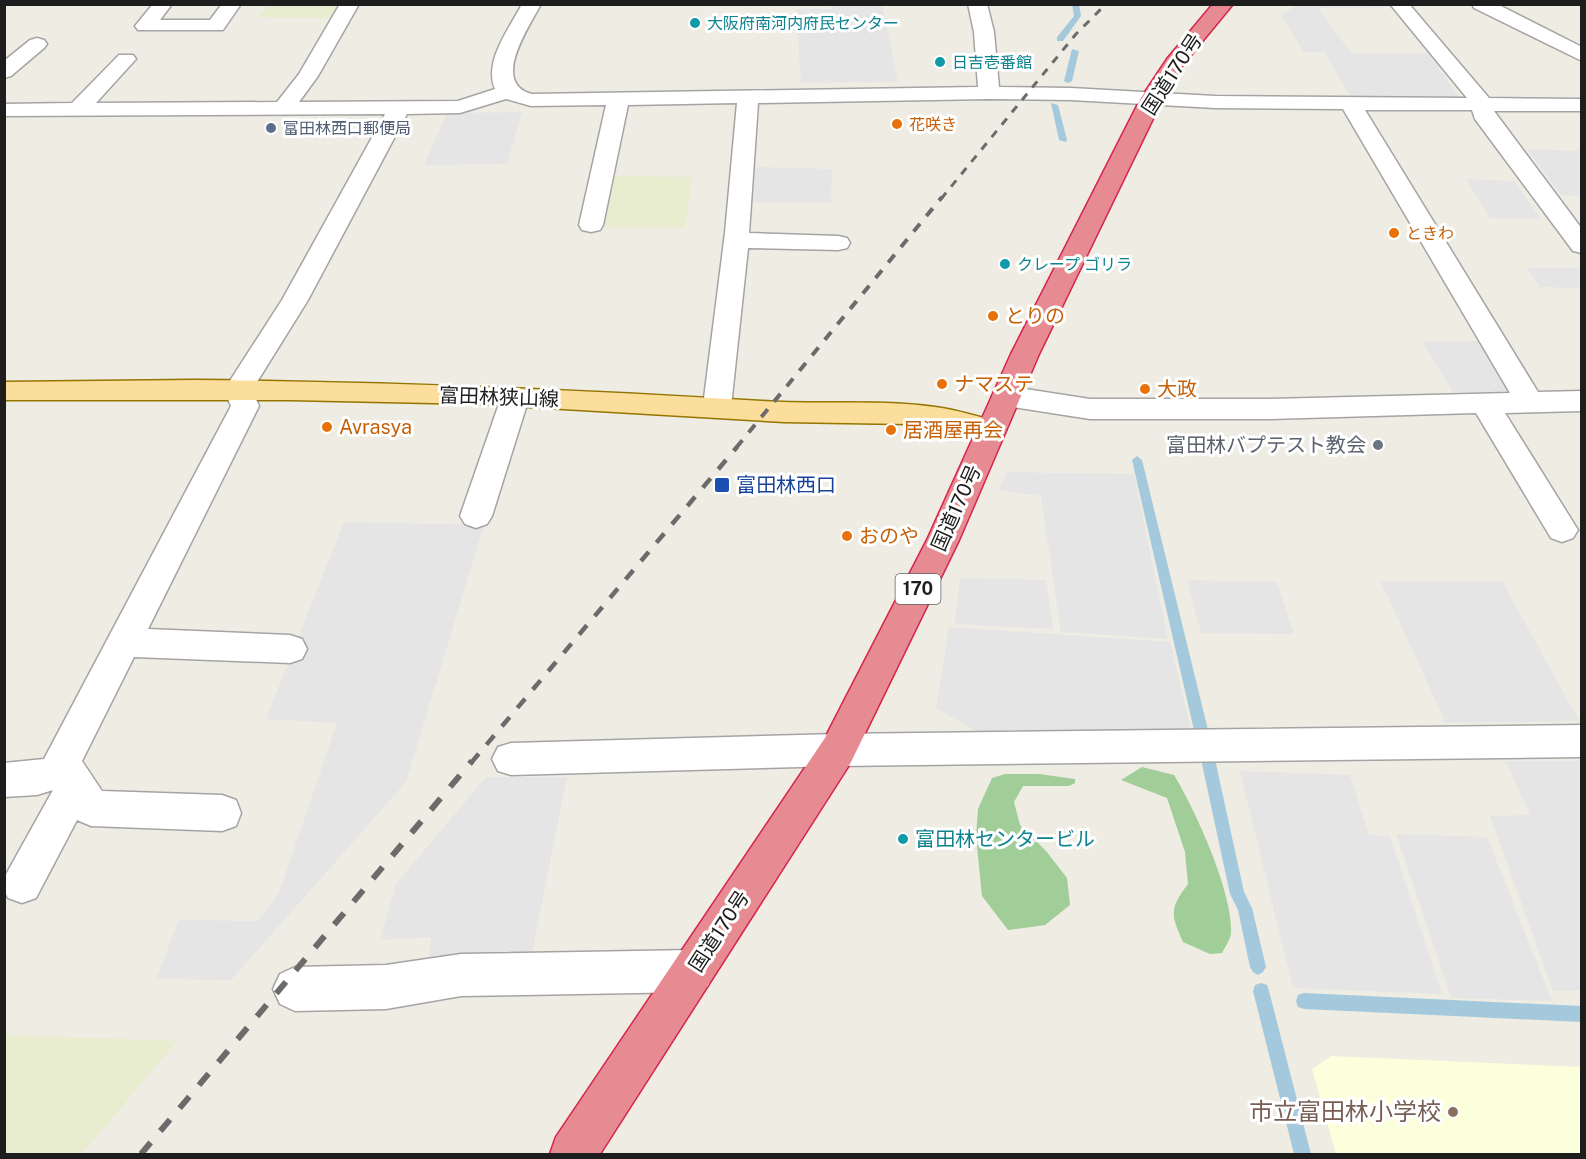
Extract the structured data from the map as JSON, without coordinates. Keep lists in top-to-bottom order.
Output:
{
  "streets": {
    "highway": ["国道170号", "170"],
    "main road": ["富田林狭山線"]
  },
  "crossings": [
    ["国道170号", "富田林狭山線"]
  ],
  "places": {
    "other": [
      "大阪府南河内府民センター",
      "日吉壱番館",
      "花咲き",
      "富田林西口郵便局",
      "ときわ",
      "クレープ ゴリラ",
      "とりの",
      "ナマステ",
      "大政",
      "Avrasya",
      "居酒屋再会",
      "富田林バプテスト教会",
      "おのや",
      "富田林センタービル",
      "市立富田林小学校"
    ],
    "transit": ["富田林西口"]
  }
}
